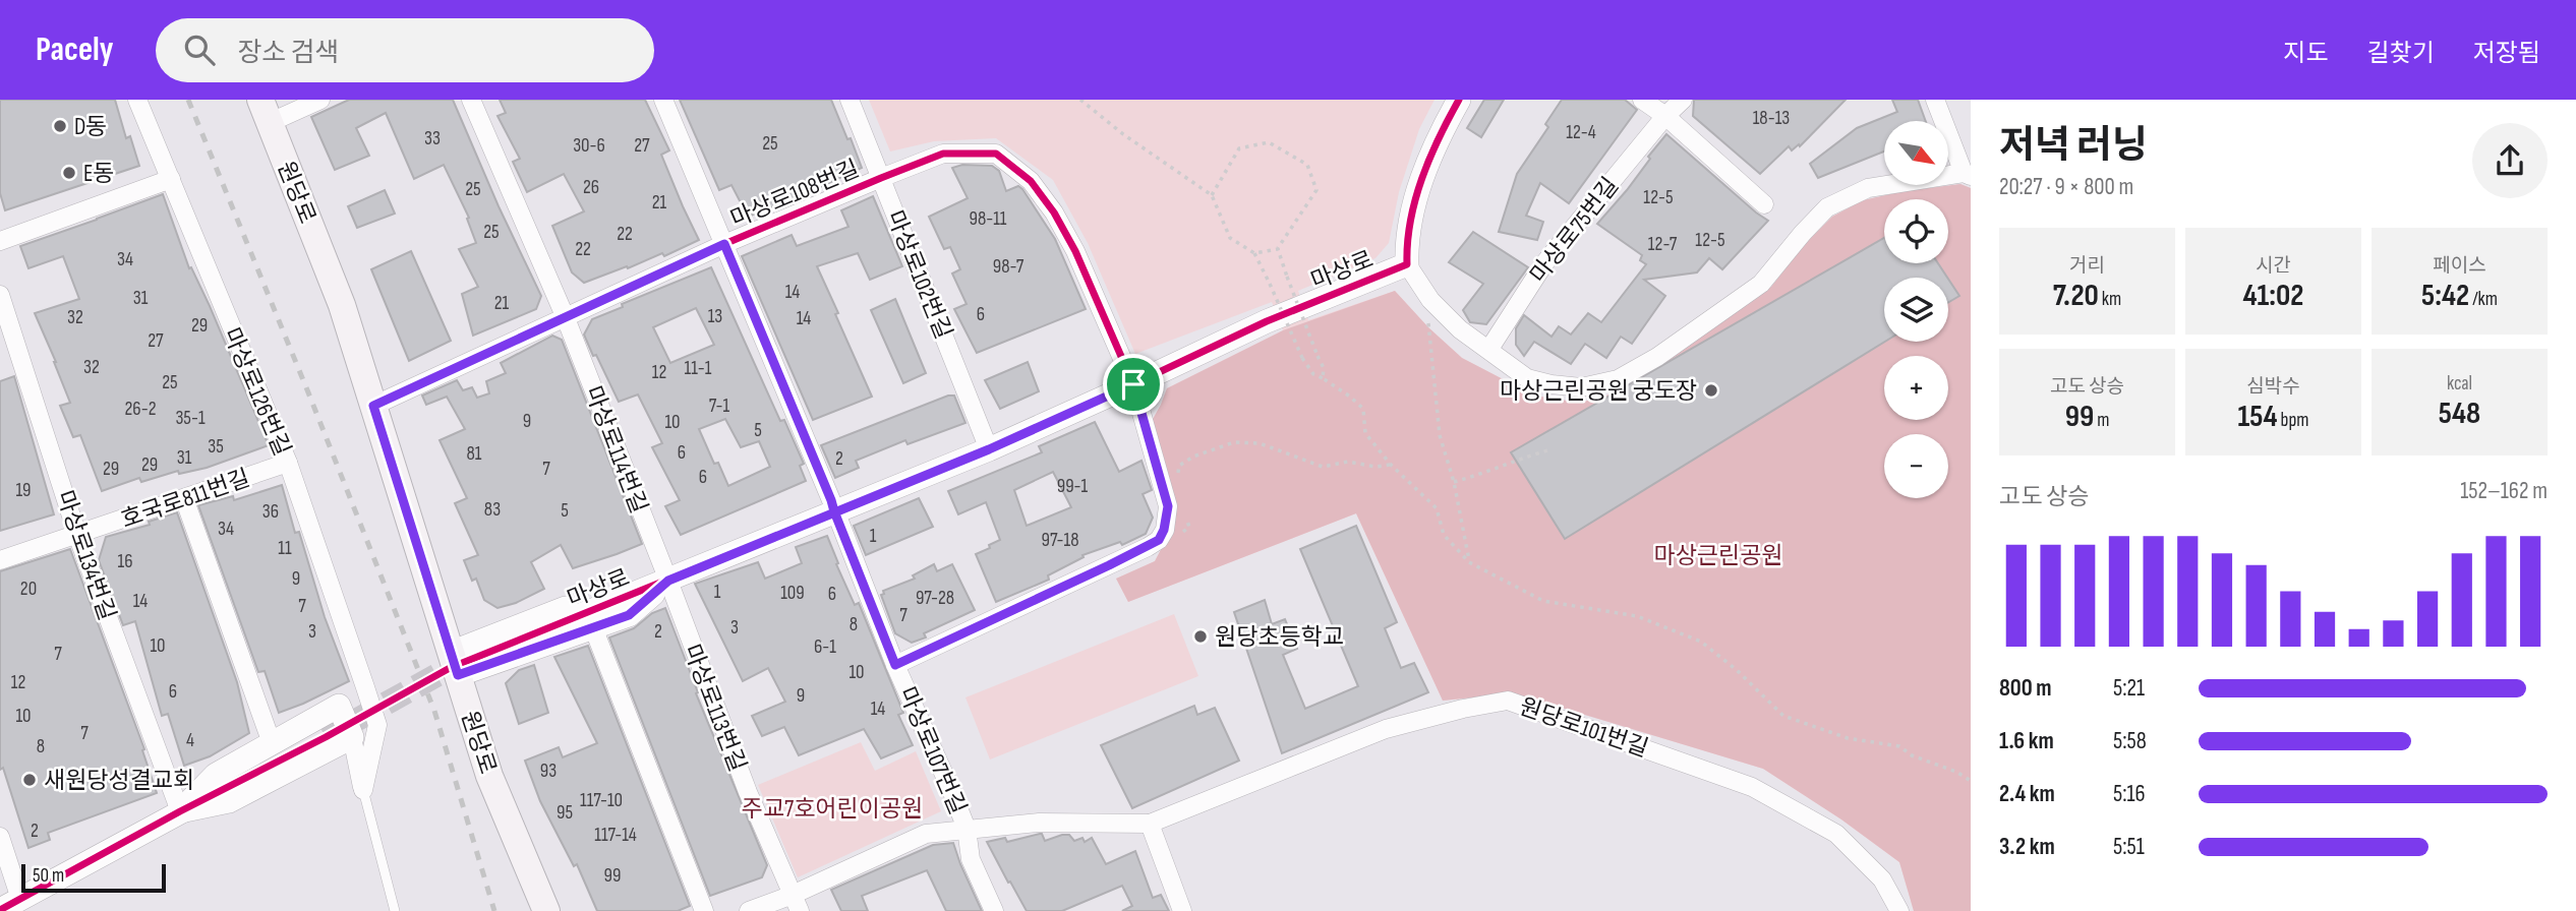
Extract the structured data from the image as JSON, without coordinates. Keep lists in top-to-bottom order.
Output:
{
  "streets": {
    "main road": ["원당로"],
    "street": [
      "마상로108번길",
      "마상로75번길",
      "마상로",
      "마상로102번길",
      "마상로126번길",
      "마상로114번길",
      "호국로811번길",
      "마상로134번길",
      "마상로113번길",
      "원당로101번길",
      "마상로107번길"
    ]
  },
  "crossings": [
    ["마상로108번길", "마상로"],
    ["마상로108번길", "마상로102번길"],
    ["마상로108번길", "마상로107번길"],
    ["마상로", "마상로102번길"],
    ["마상로", "마상로114번길"],
    ["마상로", "마상로113번길"],
    ["마상로", "마상로107번길"],
    ["마상로126번길", "호국로811번길"],
    ["마상로114번길", "마상로113번길"],
    ["호국로811번길", "마상로134번길"],
    ["마상로113번길", "원당로101번길"],
    ["원당로101번길", "마상로107번길"]
  ],
  "parks": ["마상근린공원", "주교7호어린이공원"],
  "places": [
    "D동",
    "E동",
    "마상근린공원 궁도장",
    "원당초등학교",
    "새원당성결교회"
  ],
  "house_numbers": [
    "18-13",
    "12-4",
    "33",
    "25",
    "30-6",
    "27",
    "26",
    "25",
    "12-5",
    "21",
    "98-11",
    "25",
    "22",
    "12-5",
    "12-7",
    "22",
    "34",
    "98-7",
    "14",
    "31",
    "21",
    "6",
    "13",
    "32",
    "14",
    "29",
    "27",
    "32",
    "11-1",
    "12",
    "25",
    "7-1",
    "26-2",
    "35-1",
    "9",
    "10",
    "5",
    "35",
    "6",
    "81",
    "31",
    "2",
    "29",
    "29",
    "7",
    "6",
    "99-1",
    "19",
    "83",
    "5",
    "36",
    "34",
    "1",
    "97-18",
    "11",
    "16",
    "9",
    "20",
    "1",
    "109",
    "6",
    "97-28",
    "14",
    "7",
    "7",
    "8",
    "3",
    "3",
    "2",
    "10",
    "6-1",
    "7",
    "10",
    "12",
    "6",
    "9",
    "14",
    "10",
    "7",
    "4",
    "8",
    "93",
    "117-10",
    "95",
    "2",
    "117-14",
    "99"
  ],
  "scale_bar": "50 m",
  "north": "bottom right",
  "page": {
    "header": "Pacely",
    "search": "장소 검색",
    "nav": ["지도", "길찾기", "저장됨"],
    "heading": ["저녁 러닝", "20:27 · 9 × 800 m"],
    "map_buttons": ["+", "−"],
    "stats": [
      ["거리", "7.20 km"],
      ["시간", "41:02"],
      ["페이스", "5:42 /km"],
      ["고도 상승", "99 m"],
      ["심박수", "154 bpm"],
      ["kcal", "548"]
    ],
    "chart": ["고도 상승", "152–162 m"],
    "list": [
      {
        "name": "800 m",
        "note": "5:21"
      },
      {
        "name": "1.6 km",
        "note": "5:58"
      },
      {
        "name": "2.4 km",
        "note": "5:16"
      },
      {
        "name": "3.2 km",
        "note": "5:51"
      }
    ],
    "scale": "50 m"
  }
}
